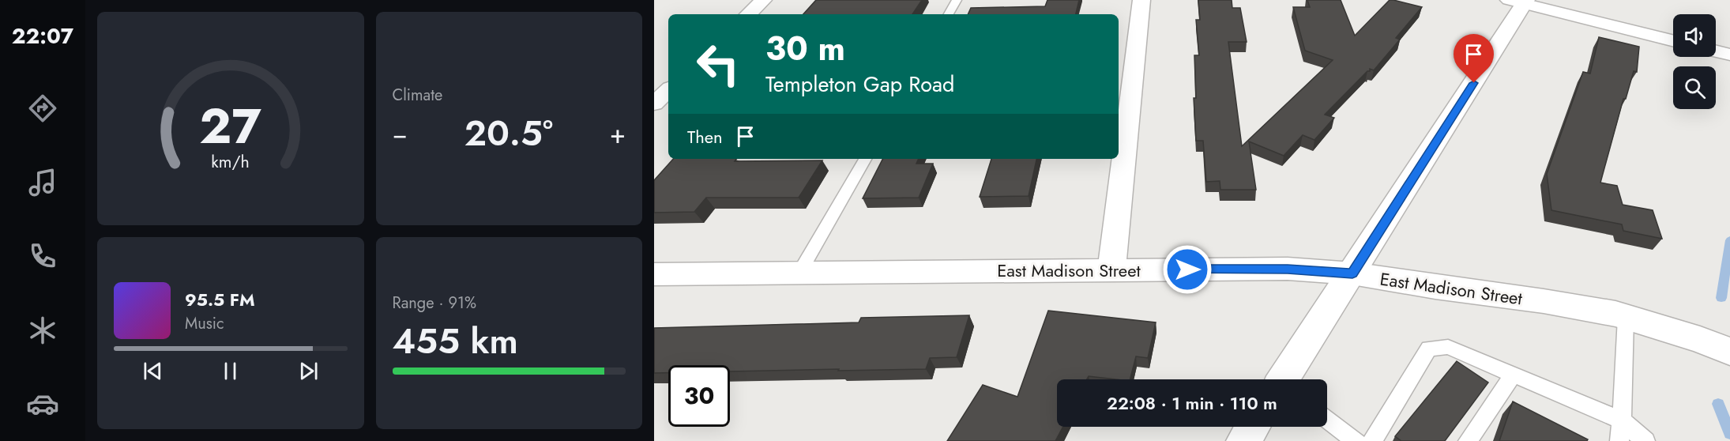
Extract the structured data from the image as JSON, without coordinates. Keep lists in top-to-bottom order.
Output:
{
  "streets": {
    "street": ["East Madison Street"]
  },
  "page": {
    "tabs": "22:07",
    "tile": [
      "Climate",
      ["Range · 91%", "455 km"]
    ],
    "turn": ["30 m", "Templeton Gap Road"],
    "heat": ["−", "20.5°", "+"],
    "then": "Then",
    "song": ["95.5 FM", "Music"],
    "limit": "30",
    "trip": "22:08 · 1 min · 110 m",
    "gauge": ["27", "km/h"]
  }
}
